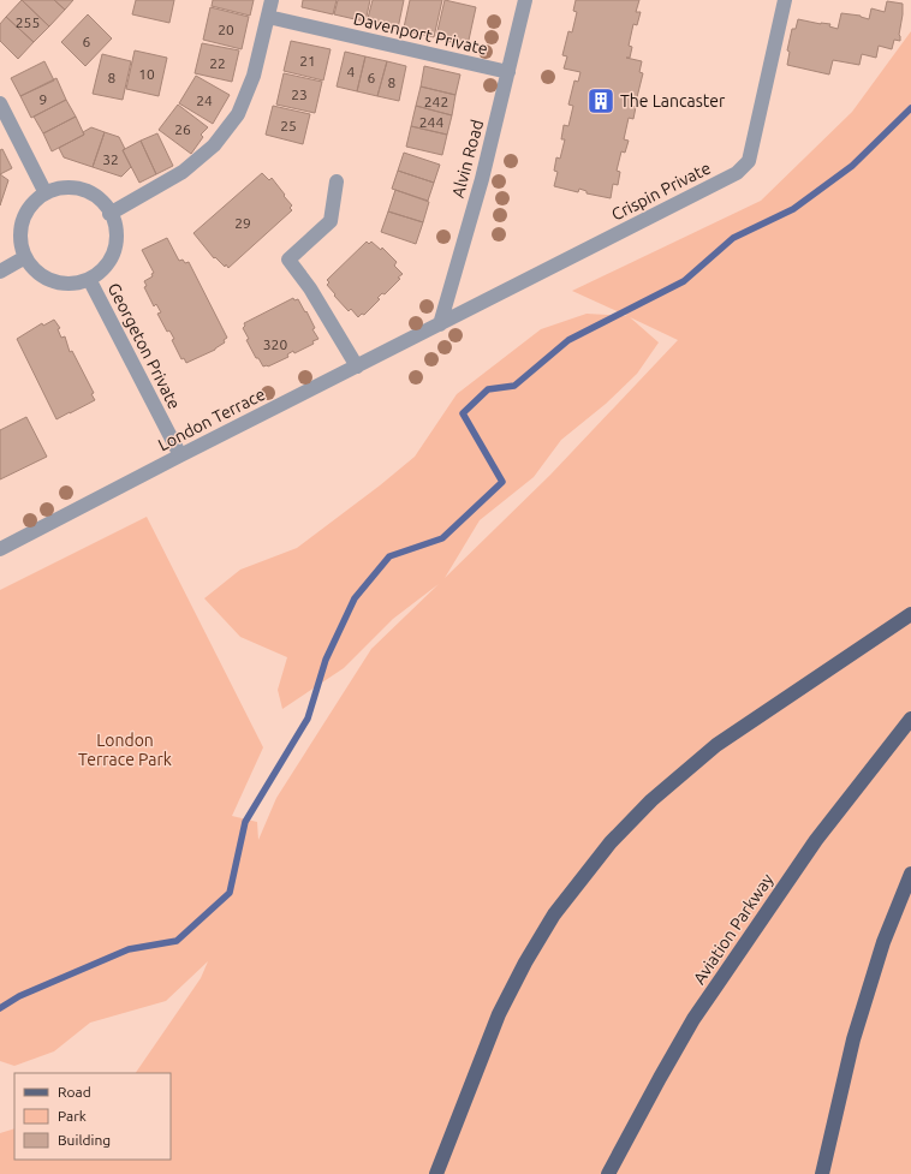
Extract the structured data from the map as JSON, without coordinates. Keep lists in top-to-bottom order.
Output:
{
  "streets": {
    "main road": ["Aviation Parkway"],
    "street": [
      "Davenport Private",
      "Alvin Road",
      "Crispin Private",
      "Georgeton Private",
      "London Terrace"
    ]
  },
  "crossings": [
    ["Davenport Private", "Alvin Road"],
    ["Alvin Road", "Crispin Private"],
    ["Alvin Road", "London Terrace"],
    ["Crispin Private", "London Terrace"],
    ["Georgeton Private", "London Terrace"]
  ],
  "parks": ["London Terrace Park"],
  "places": {
    "building": ["The Lancaster"]
  },
  "house_numbers": [
    "255",
    "20",
    "6",
    "21",
    "22",
    "4",
    "10",
    "8",
    "6",
    "8",
    "23",
    "9",
    "24",
    "242",
    "244",
    "25",
    "26",
    "32",
    "29",
    "320"
  ],
  "legend": ["Road", "Park", "Building"]
}
